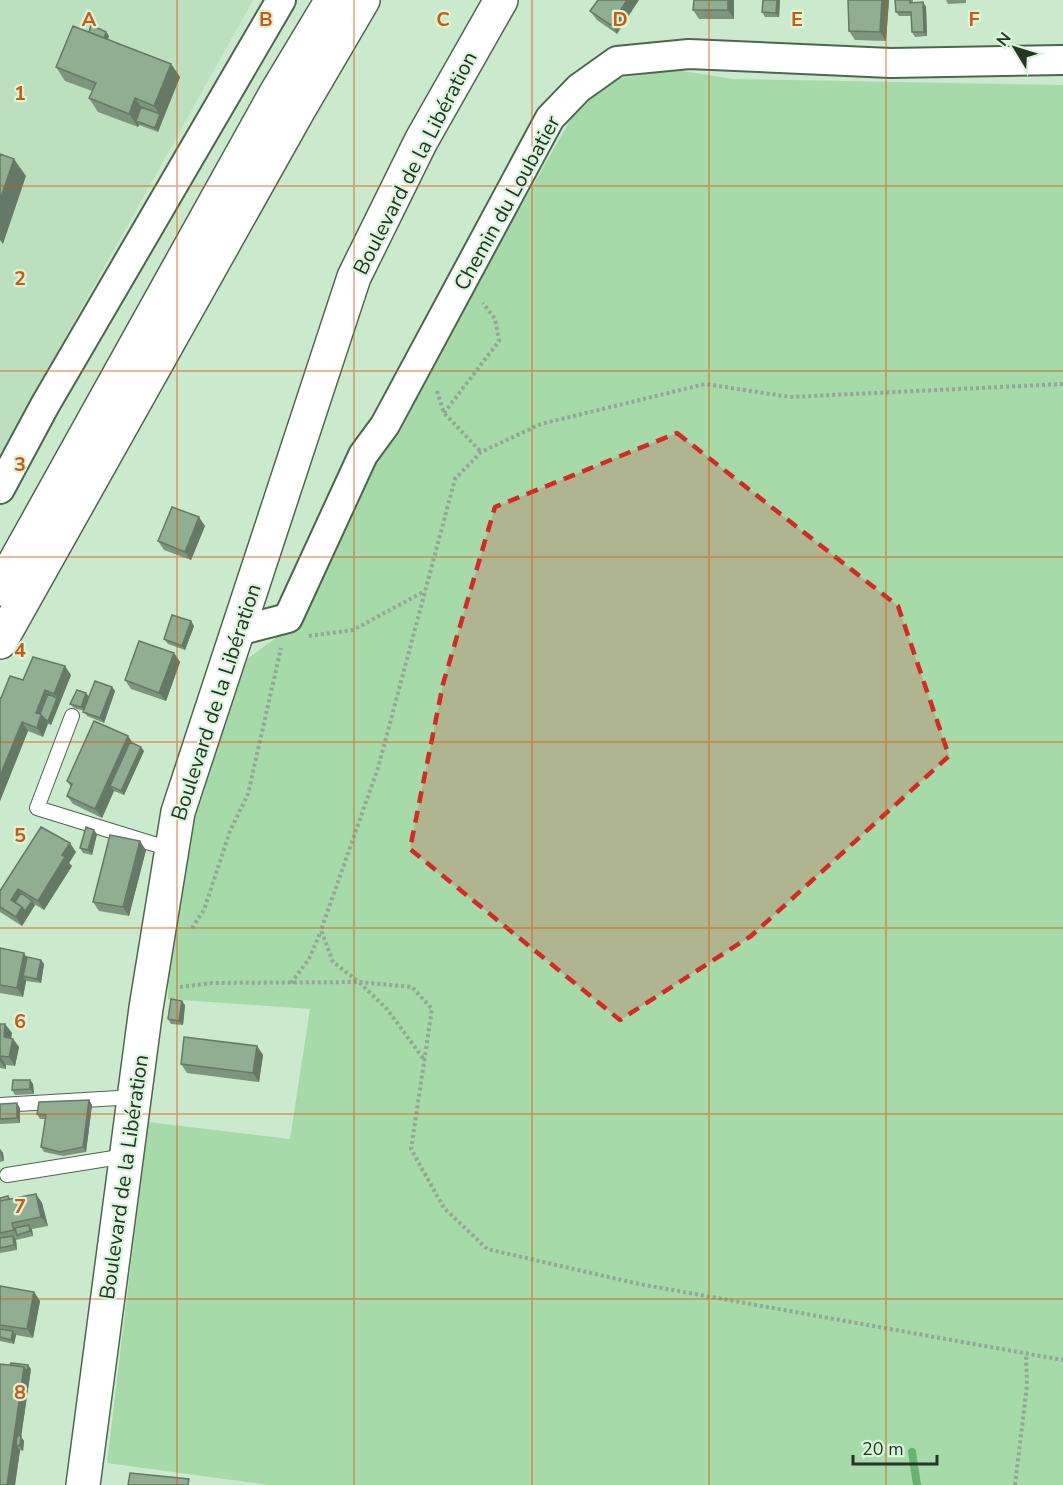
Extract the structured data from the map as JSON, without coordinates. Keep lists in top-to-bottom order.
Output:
{
  "streets": {
    "street": ["Boulevard de la Libération", "Chemin du Loubatier"]
  },
  "scale_bar": "20 m",
  "north": "top left",
  "grid": {
    "columns": [
      "A",
      "B",
      "C",
      "D",
      "E",
      "F"
    ],
    "rows": [
      "1",
      "2",
      "3",
      "4",
      "5",
      "6",
      "7",
      "8"
    ]
  }
}
